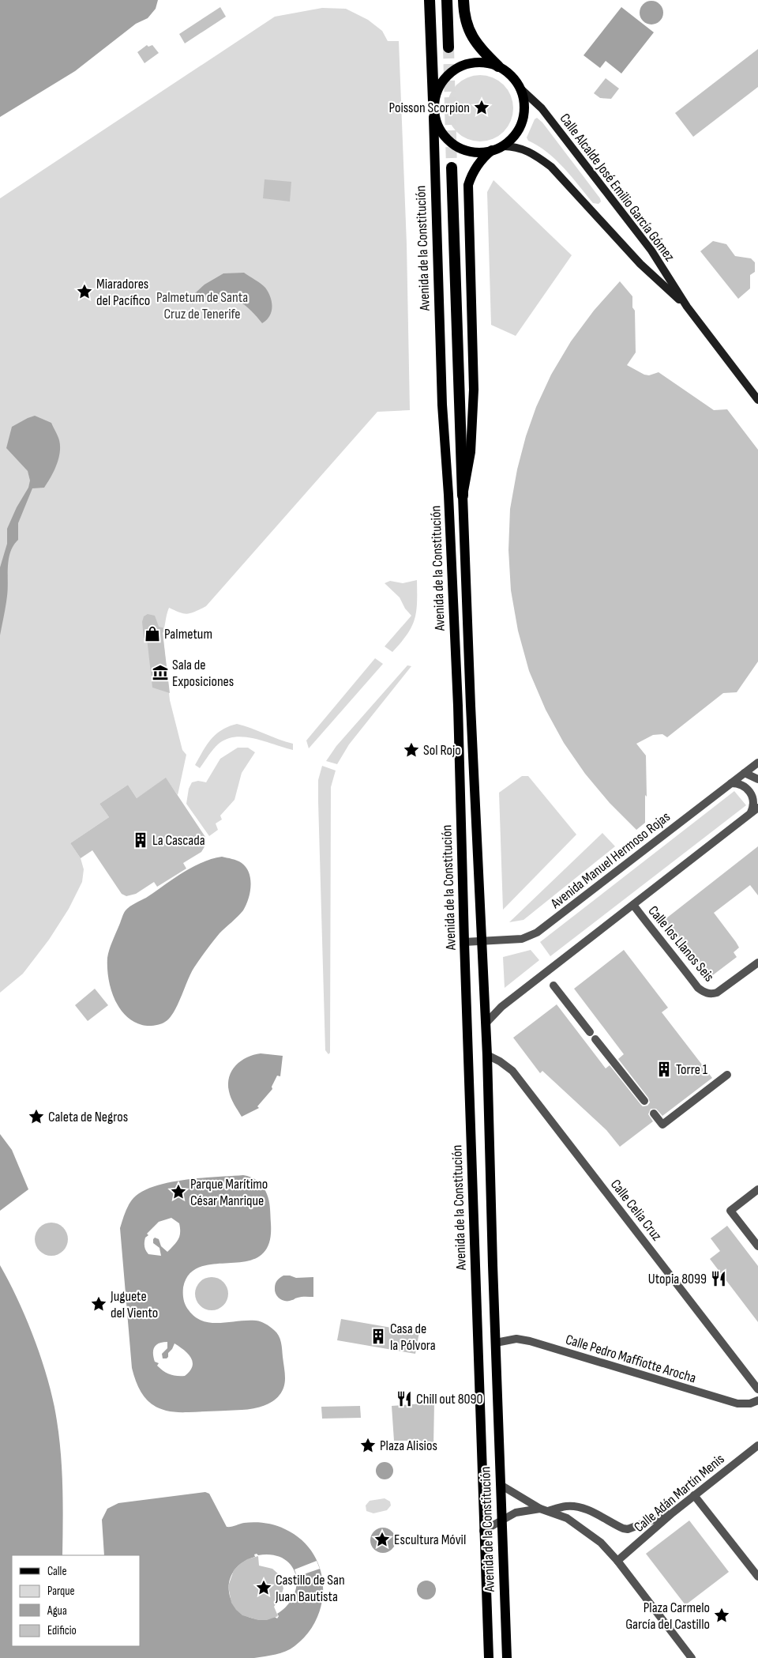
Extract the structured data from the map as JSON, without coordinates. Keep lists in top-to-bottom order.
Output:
{
  "streets": {
    "highway": ["Avenida de la Constitución"],
    "main road": ["Calle Alcalde José Emilio García Gómez"],
    "street": [
      "Avenida Manuel Hermoso Rojas",
      "Calle los Llanos Seis",
      "Calle Celia Cruz",
      "Calle Pedro Maffiotte Arocha",
      "Calle Adán Martín Menis"
    ]
  },
  "crossings": [
    ["Calle Alcalde José Emilio García Gómez", "Avenida de la Constitución"],
    ["Avenida de la Constitución", "Avenida Manuel Hermoso Rojas"],
    ["Avenida de la Constitución", "Calle Celia Cruz"],
    ["Avenida de la Constitución", "Calle Pedro Maffiotte Arocha"]
  ],
  "parks": ["Palmetum de Santa Cruz de Tenerife"],
  "places": {
    "place": [
      "Poisson Scorpion",
      "Miaradores del Pacífico",
      "Sol Rojo",
      "Caleta de Negros",
      "Parque Marítimo César Manrique",
      "Juguete del Viento",
      "Plaza Alisios",
      "Escultura Móvil",
      "Castillo de San Juan Bautista",
      "Plaza Carmelo García del Castillo"
    ],
    "shop": ["Palmetum"],
    "museum": ["Sala de Exposiciones"],
    "building": ["La Cascada", "Torre 1", "Casa de la Pólvora"],
    "restaurant": ["Utopia 8099", "Chill out 8090"]
  },
  "legend": [
    "Calle",
    "Parque",
    "Agua",
    "Edificio"
  ]
}
